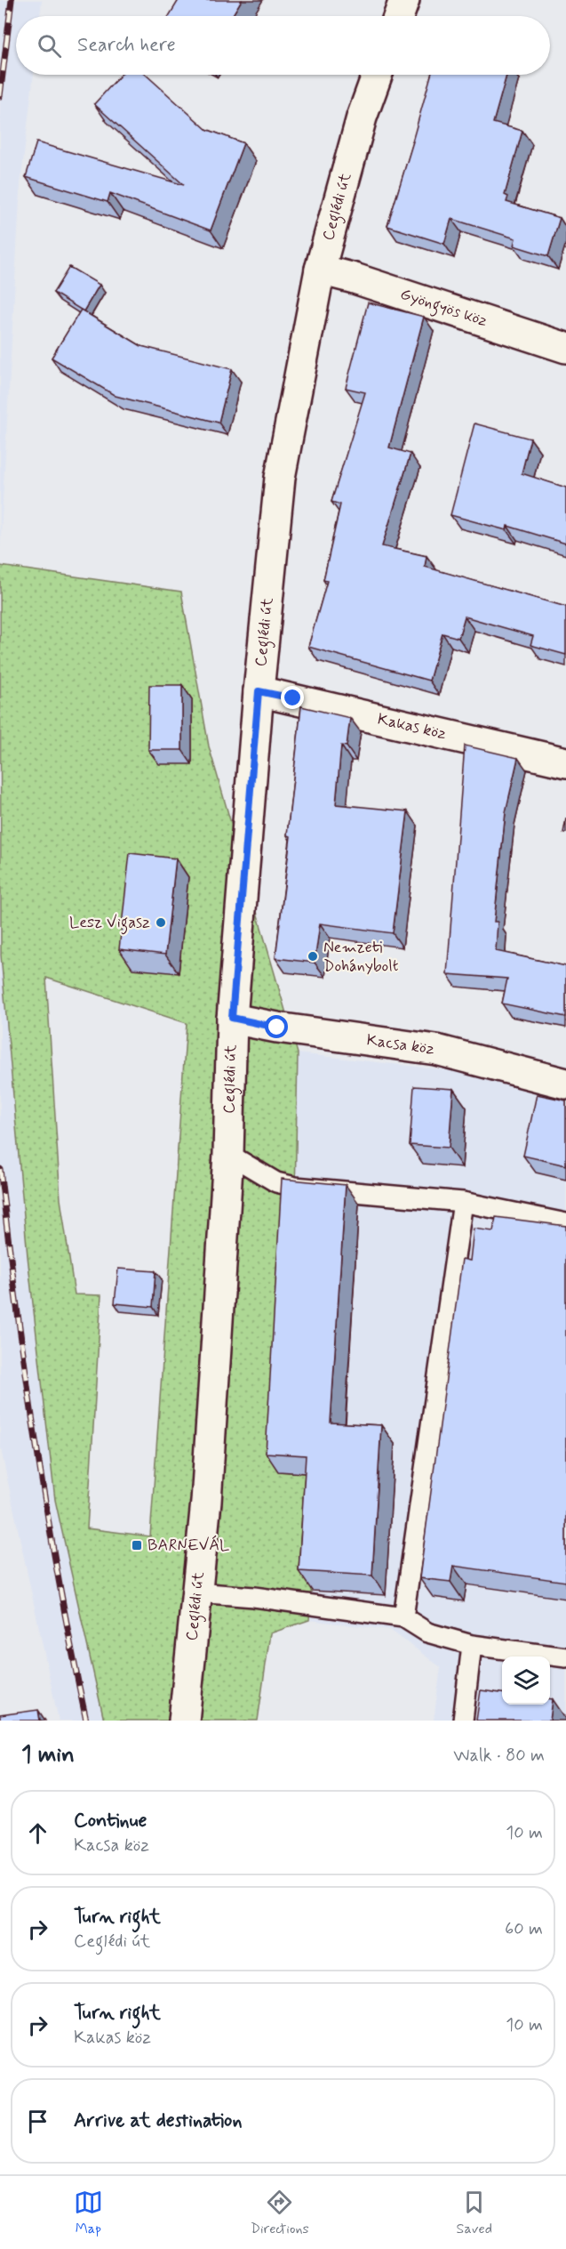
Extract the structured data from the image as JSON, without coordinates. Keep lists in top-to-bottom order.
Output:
{
  "streets": {
    "main road": [
      "Ceglédi út",
      "Gyöngyös köz",
      "Kakas köz",
      "Kacsa köz"
    ]
  },
  "crossings": [
    ["Ceglédi út", "Gyöngyös köz"],
    ["Ceglédi út", "Kakas köz"],
    ["Ceglédi út", "Kacsa köz"]
  ],
  "places": {
    "other": ["Lesz Vigasz", "Nemzeti Dohánybolt"],
    "transit": ["BARNEVÁL"]
  },
  "page": {
    "search": "Search here",
    "heading": ["1 min", "Walk · 80 m"],
    "list": [
      ["Continue", "Kacsa köz", "10 m"],
      ["Turn right", "Ceglédi út", "60 m"],
      ["Turn right", "Kakas köz", "10 m"],
      "Arrive at destination"
    ],
    "nav": ["Map", "Directions", "Saved"]
  }
}
